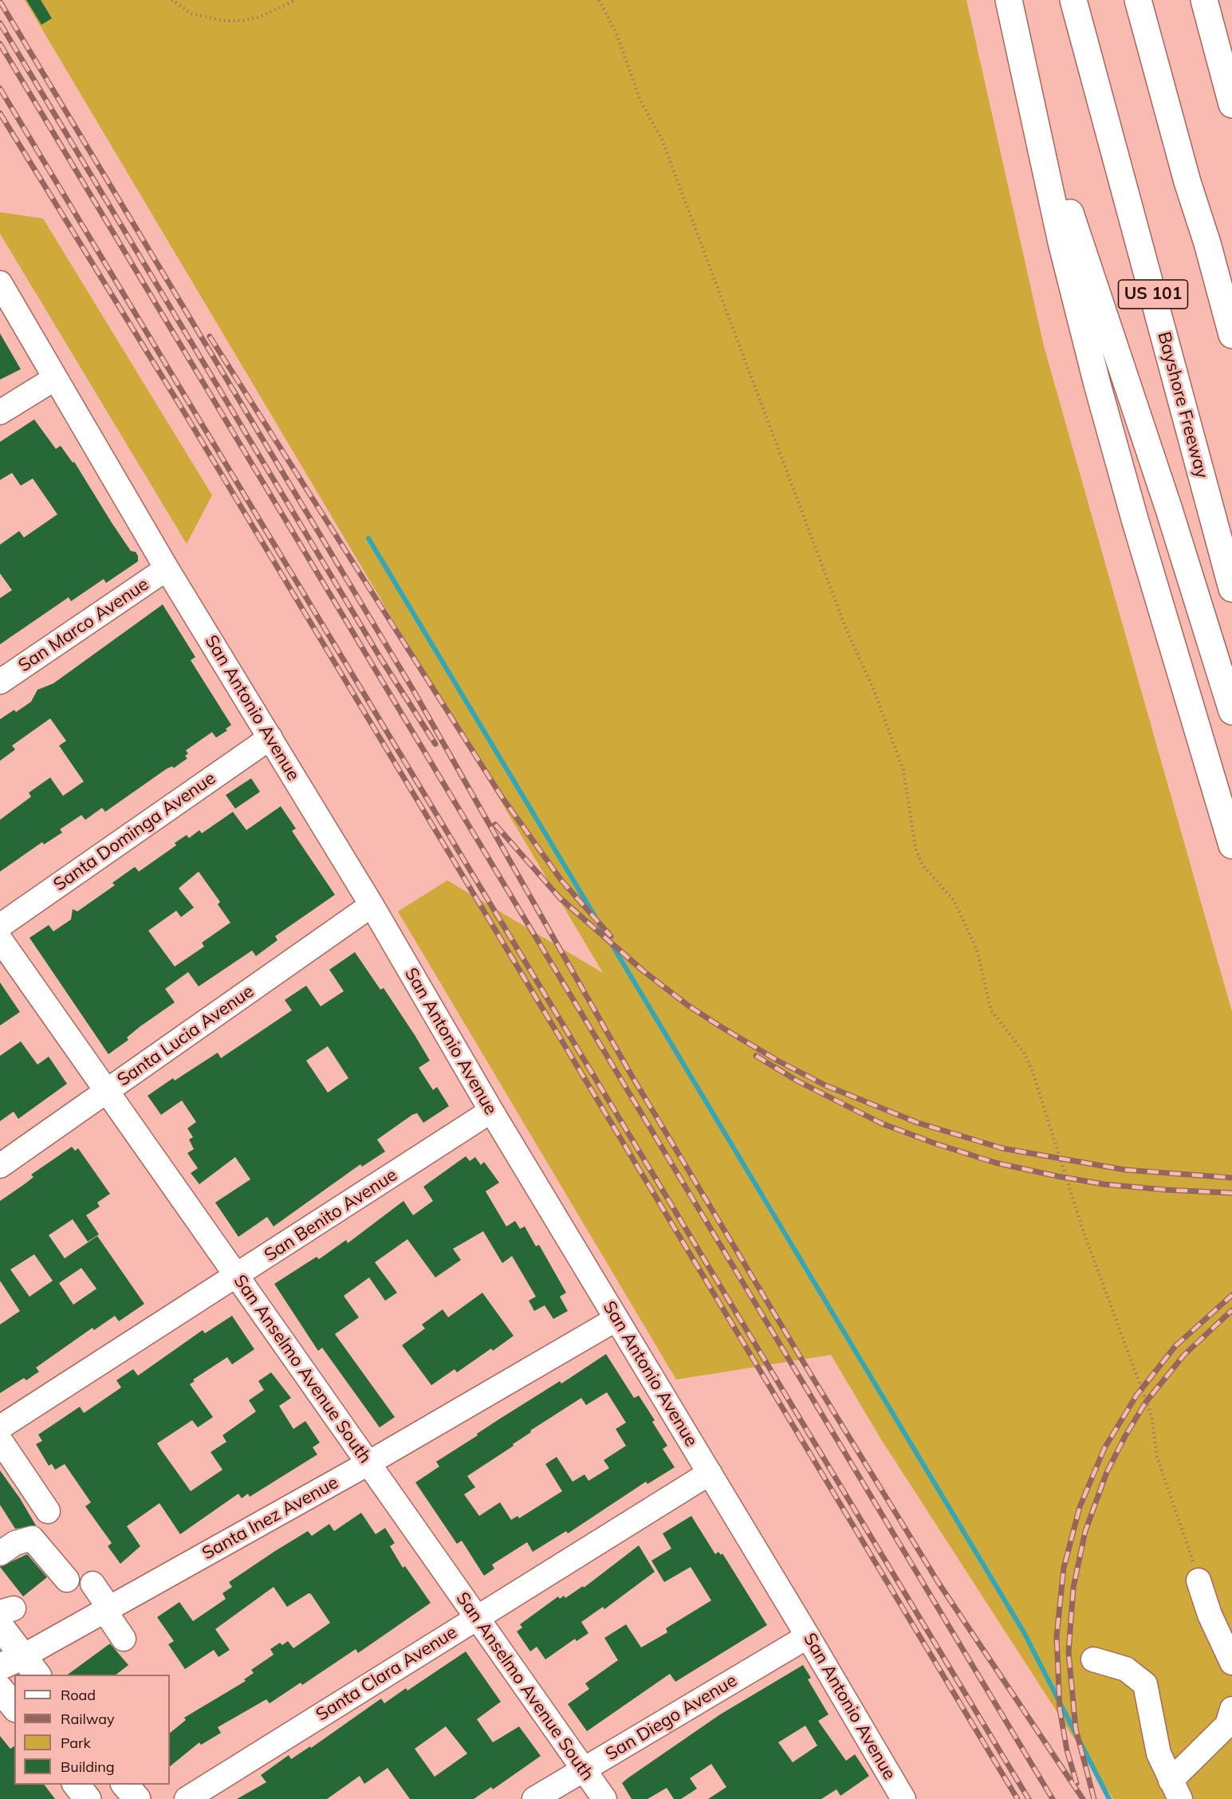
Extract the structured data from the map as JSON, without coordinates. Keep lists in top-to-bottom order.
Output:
{
  "streets": {
    "main road": ["US 101", "Bayshore Freeway"],
    "street": [
      "San Marco Avenue",
      "San Antonio Avenue",
      "Santa Dominga Avenue",
      "Santa Lucia Avenue",
      "San Benito Avenue",
      "San Anselmo Avenue South",
      "Santa Inez Avenue",
      "Santa Clara Avenue",
      "San Diego Avenue"
    ]
  },
  "crossings": [
    ["San Marco Avenue", "San Antonio Avenue"],
    ["San Antonio Avenue", "Santa Dominga Avenue"],
    ["San Antonio Avenue", "Santa Lucia Avenue"],
    ["San Antonio Avenue", "San Benito Avenue"],
    ["San Antonio Avenue", "Santa Inez Avenue"],
    ["San Antonio Avenue", "Santa Clara Avenue"],
    ["San Antonio Avenue", "San Diego Avenue"],
    ["Santa Lucia Avenue", "San Anselmo Avenue South"],
    ["San Benito Avenue", "San Anselmo Avenue South"],
    ["San Anselmo Avenue South", "Santa Inez Avenue"],
    ["San Anselmo Avenue South", "Santa Clara Avenue"],
    ["San Anselmo Avenue South", "San Diego Avenue"]
  ],
  "legend": [
    "Road",
    "Railway",
    "Park",
    "Building"
  ]
}
